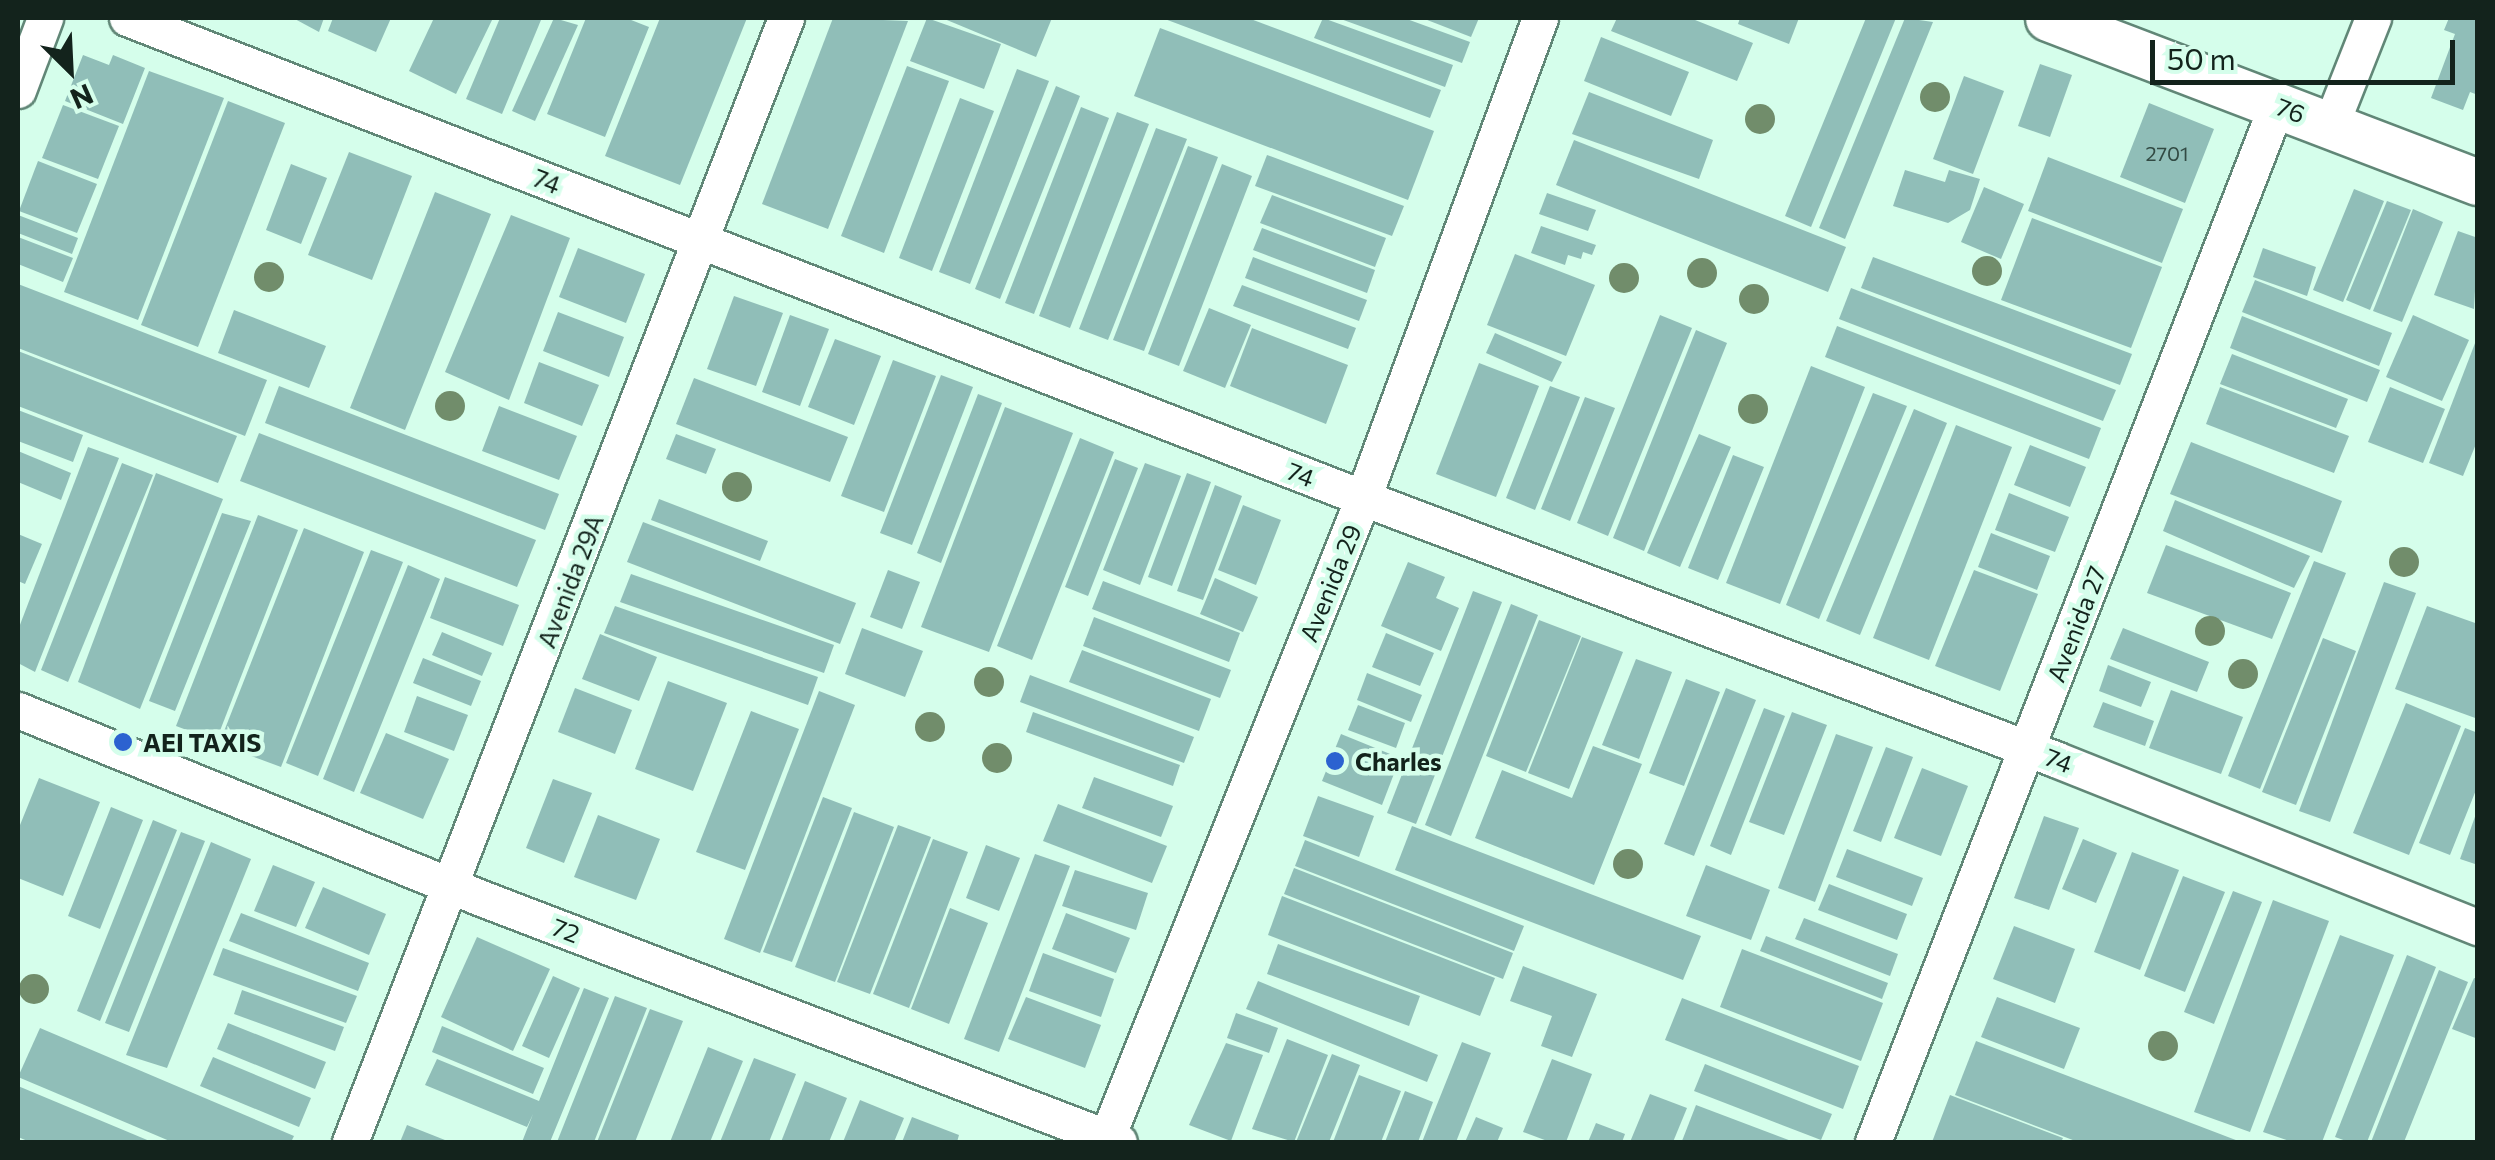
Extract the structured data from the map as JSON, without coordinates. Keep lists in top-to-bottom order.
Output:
{
  "streets": {
    "street": [
      "76",
      "74",
      "Avenida 29A",
      "Avenida 29",
      "Avenida 27",
      "72"
    ]
  },
  "crossings": [
    ["76", "Avenida 27"],
    ["74", "Avenida 29A"],
    ["74", "Avenida 29"],
    ["74", "Avenida 27"],
    ["Avenida 29A", "72"],
    ["Avenida 29", "72"]
  ],
  "places": ["AEI TAXIS", "Charles"],
  "house_numbers": ["2701"],
  "scale_bar": "50 m",
  "north": "bottom right"
}
